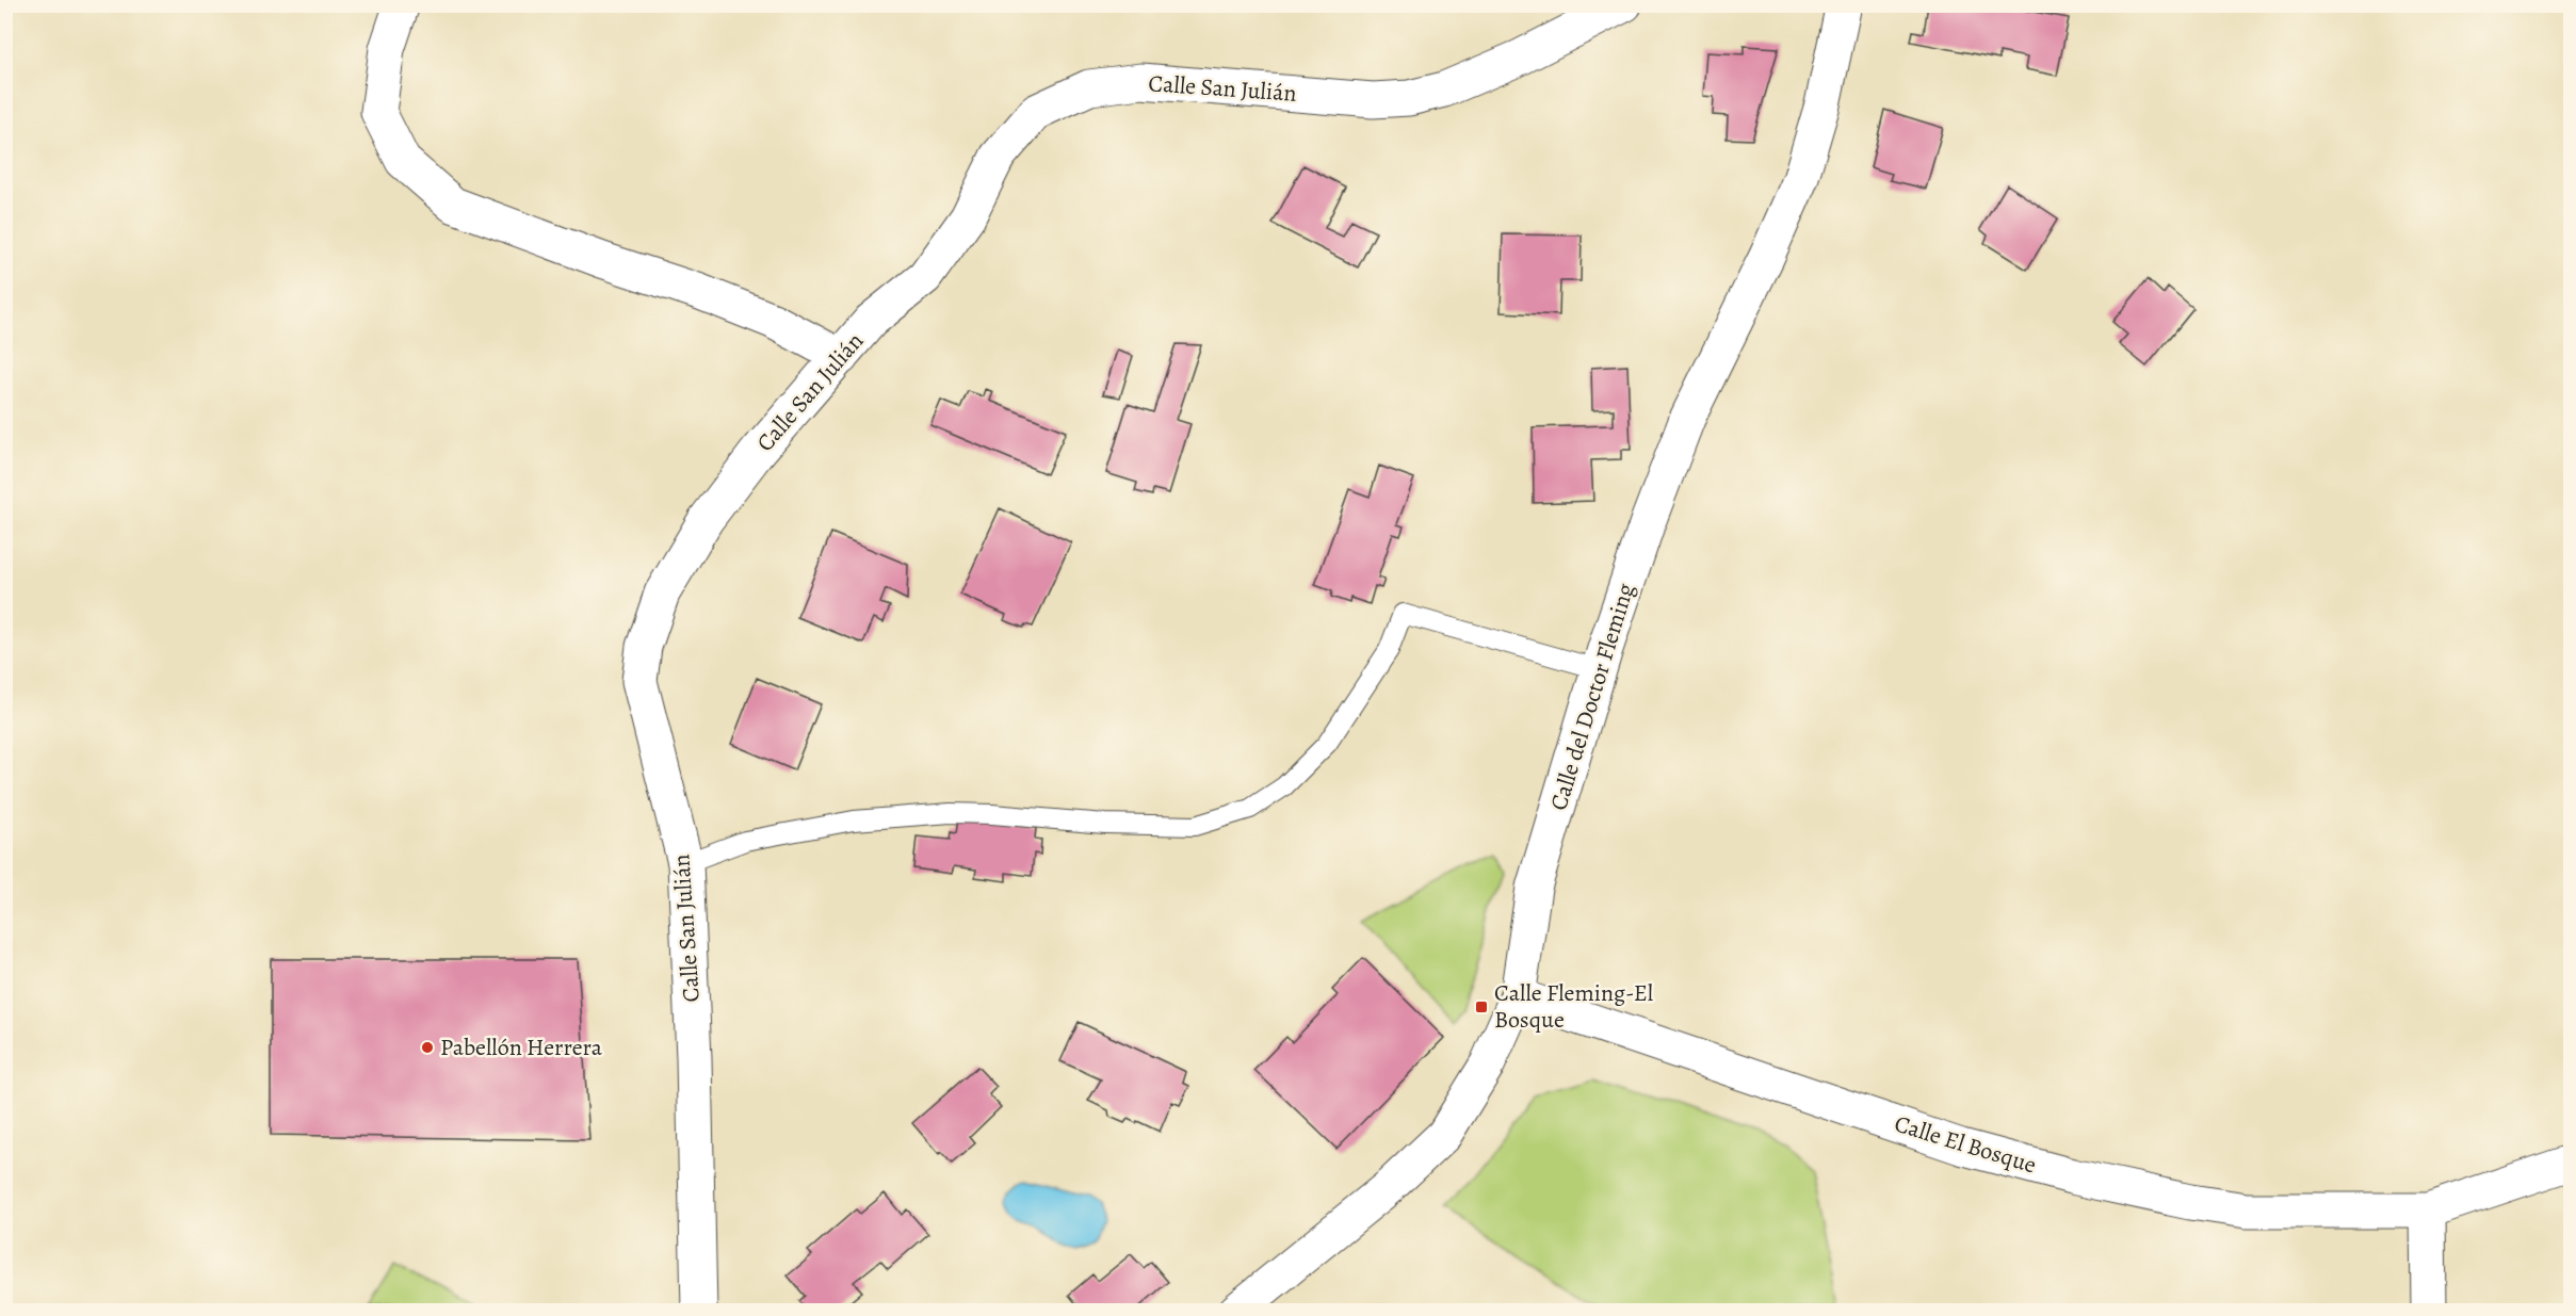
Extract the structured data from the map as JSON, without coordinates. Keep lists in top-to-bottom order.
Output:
{
  "streets": {
    "street": ["Calle San Julián", "Calle del Doctor Fleming", "Calle El Bosque"]
  },
  "crossings": [
    ["Calle del Doctor Fleming", "Calle El Bosque"]
  ],
  "places": {
    "transit": ["Calle Fleming-El Bosque"],
    "other": ["Pabellón Herrera"]
  }
}
